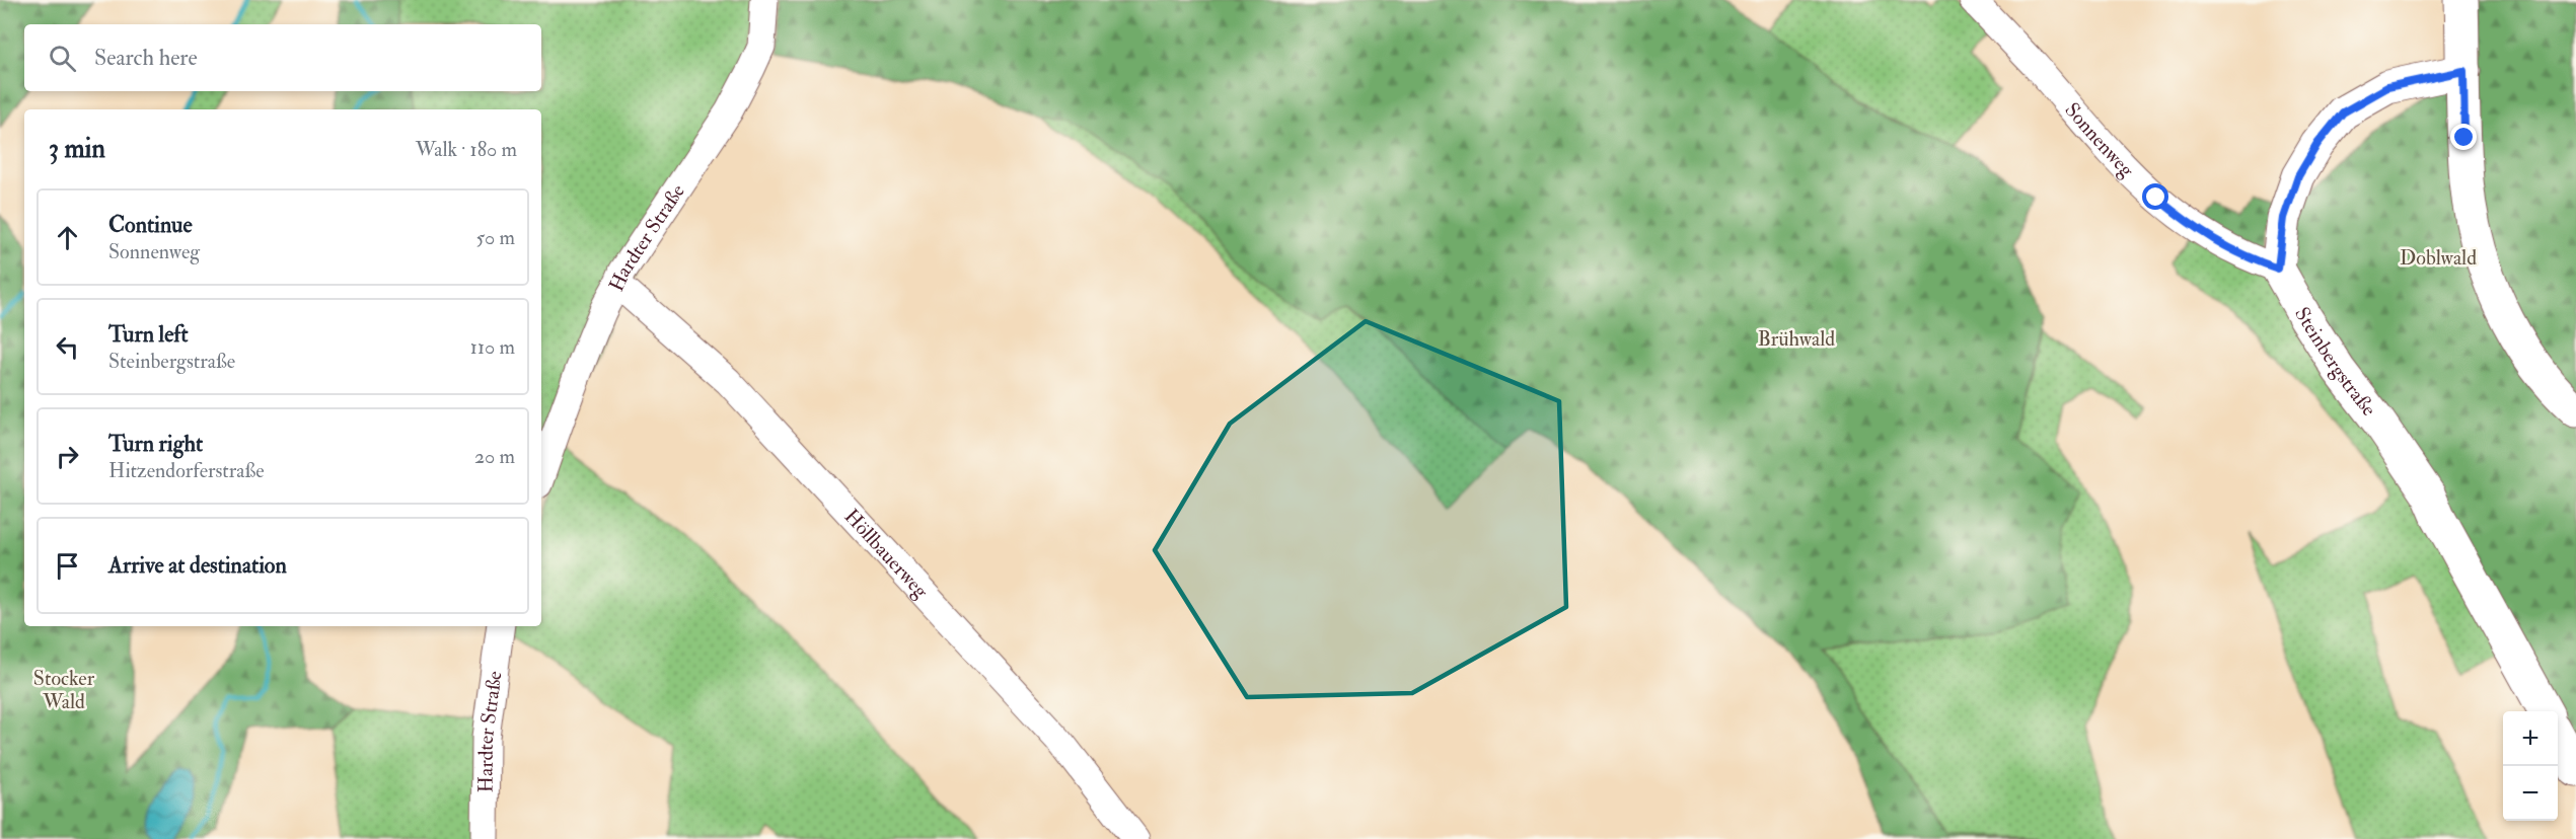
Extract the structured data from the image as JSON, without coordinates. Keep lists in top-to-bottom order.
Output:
{
  "streets": {
    "main road": ["Steinbergstraße"],
    "street": ["Sonnenweg", "Hardter Straße", "Höllbauerweg"]
  },
  "crossings": [
    ["Sonnenweg", "Steinbergstraße"],
    ["Hardter Straße", "Höllbauerweg"]
  ],
  "parks": ["Doblwald", "Brühwald", "Stocker Wald"],
  "page": {
    "search": "Search here",
    "heading": ["3 min", "Walk · 180 m"],
    "list": [
      ["Continue", "Sonnenweg", "50 m"],
      ["Turn left", "Steinbergstraße", "110 m"],
      ["Turn right", "Hitzendorferstraße", "20 m"],
      "Arrive at destination"
    ],
    "map_buttons": ["+", "−"]
  }
}
